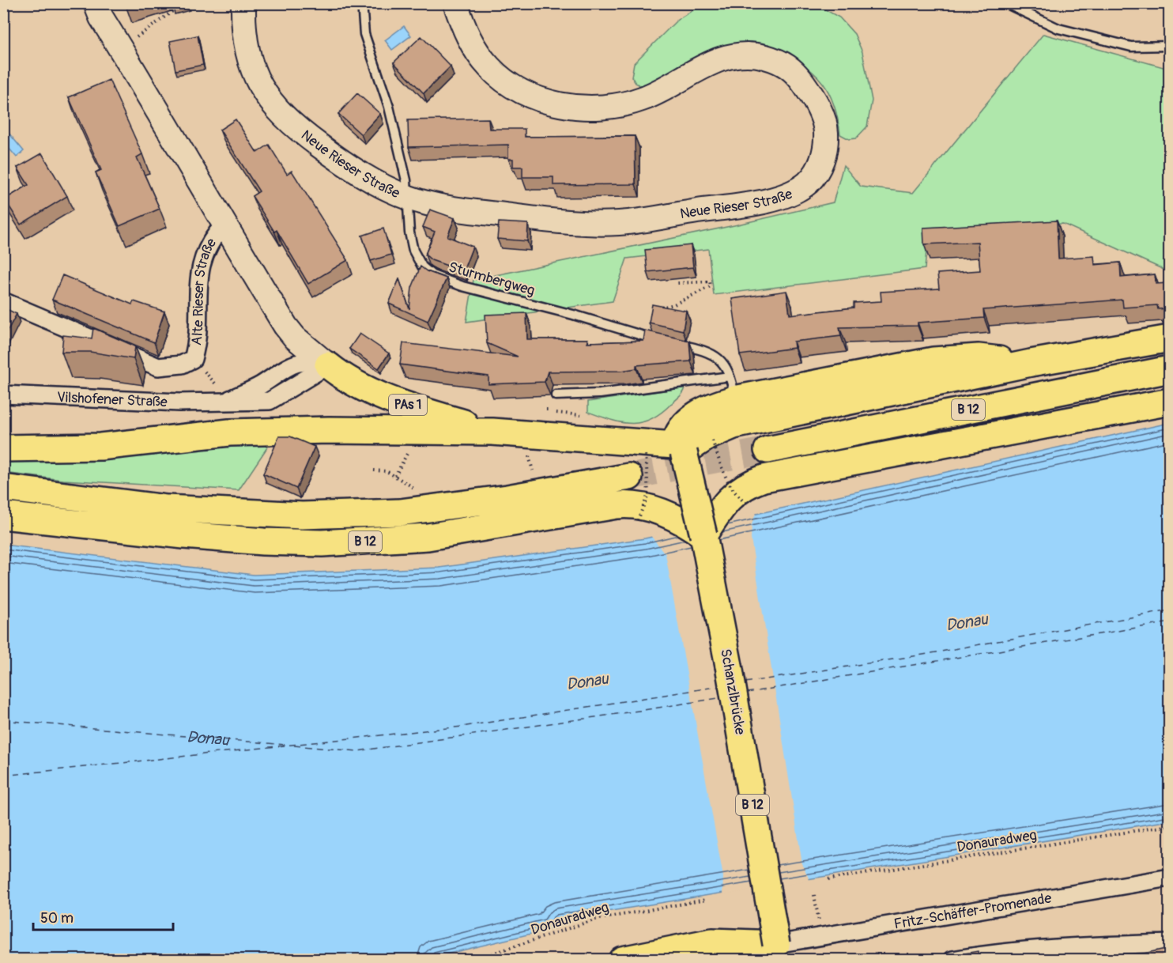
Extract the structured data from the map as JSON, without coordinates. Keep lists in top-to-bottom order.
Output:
{
  "streets": {
    "main road": ["PAs 1", "B 12", "Schanzlbrücke"],
    "street": [
      "Neue Rieser Straße",
      "Alte Rieser Straße",
      "Vilshofener Straße",
      "Fritz-Schäffer-Promenade"
    ],
    "lane": ["Sturmbergweg"],
    "path": ["Donauradweg"]
  },
  "crossings": [
    ["Neue Rieser Straße", "Sturmbergweg"],
    ["Alte Rieser Straße", "PAs 1"],
    ["Vilshofener Straße", "PAs 1"],
    ["B 12", "Schanzlbrücke"],
    ["Schanzlbrücke", "Fritz-Schäffer-Promenade"]
  ],
  "water": ["Donau"],
  "scale_bar": "50 m"
}
